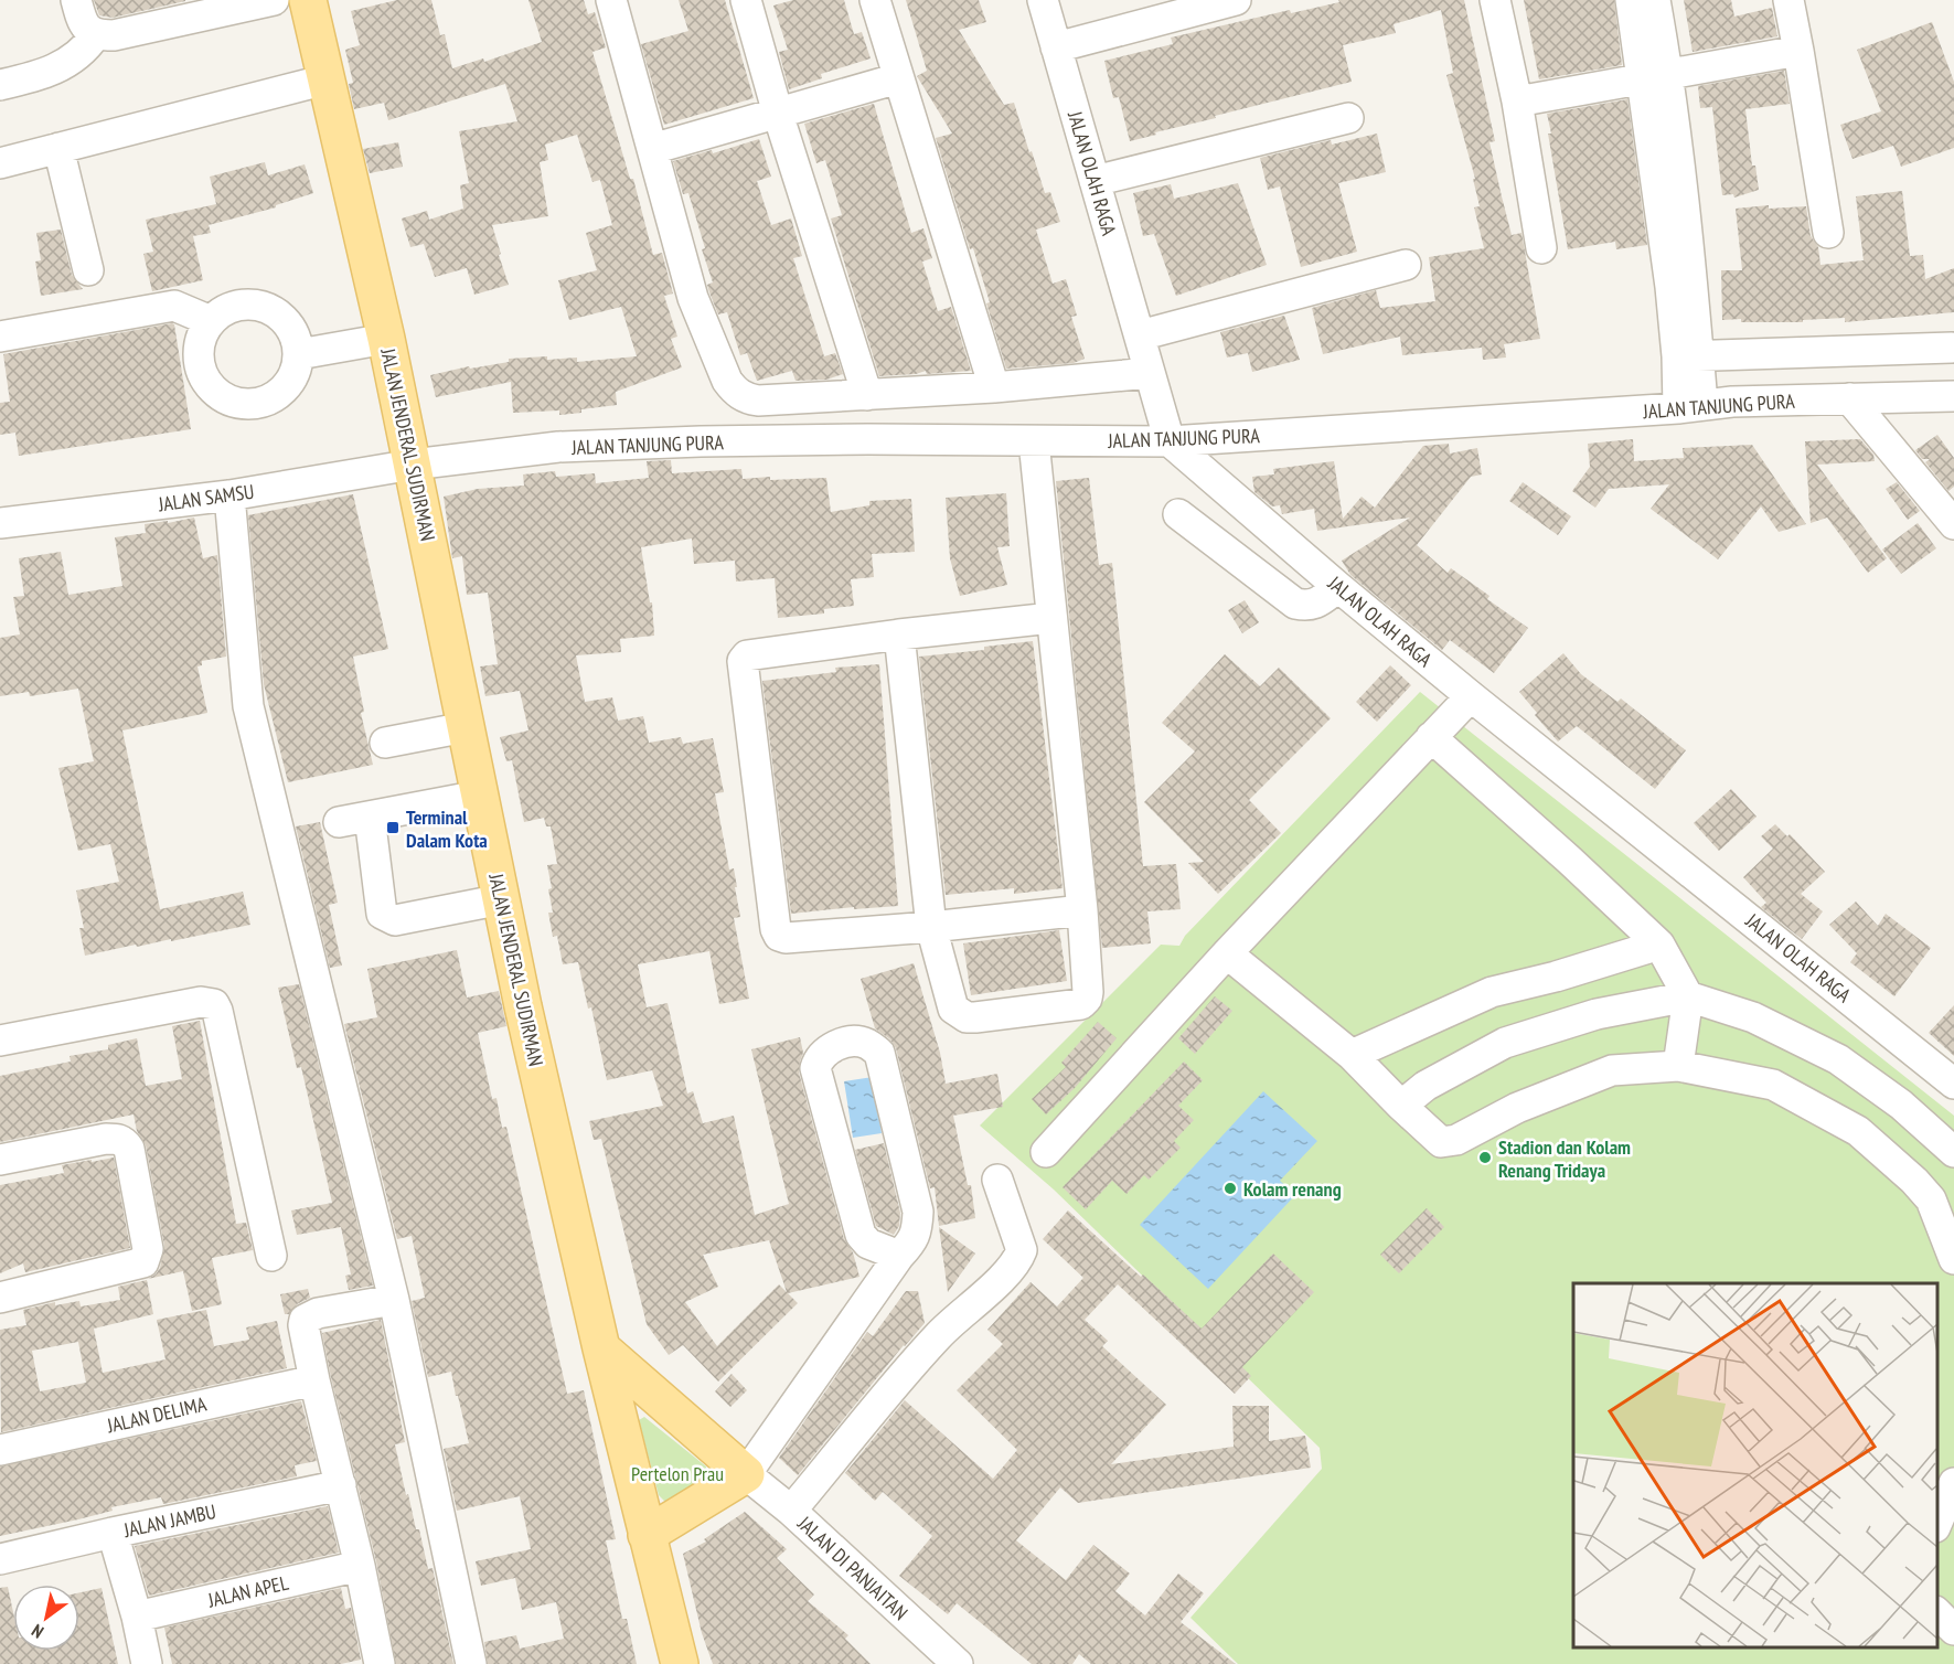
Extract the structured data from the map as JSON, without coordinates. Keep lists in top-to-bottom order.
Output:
{
  "streets": {
    "main road": ["JALAN JENDERAL SUDIRMAN"],
    "street": [
      "JALAN OLAH RAGA",
      "JALAN TANJUNG PURA",
      "JALAN SAMSU",
      "JALAN DELIMA",
      "JALAN JAMBU",
      "JALAN DI PANJAITAN",
      "JALAN APEL"
    ]
  },
  "crossings": [
    ["JALAN OLAH RAGA", "JALAN TANJUNG PURA"],
    ["JALAN TANJUNG PURA", "JALAN JENDERAL SUDIRMAN"],
    ["JALAN TANJUNG PURA", "JALAN SAMSU"],
    ["JALAN JENDERAL SUDIRMAN", "JALAN SAMSU"]
  ],
  "parks": ["Pertelon Prau"],
  "places": {
    "transit": ["Terminal Dalam Kota"],
    "other": ["Stadion dan Kolam Renang Tridaya", "Kolam renang"]
  },
  "north": "bottom left"
}
